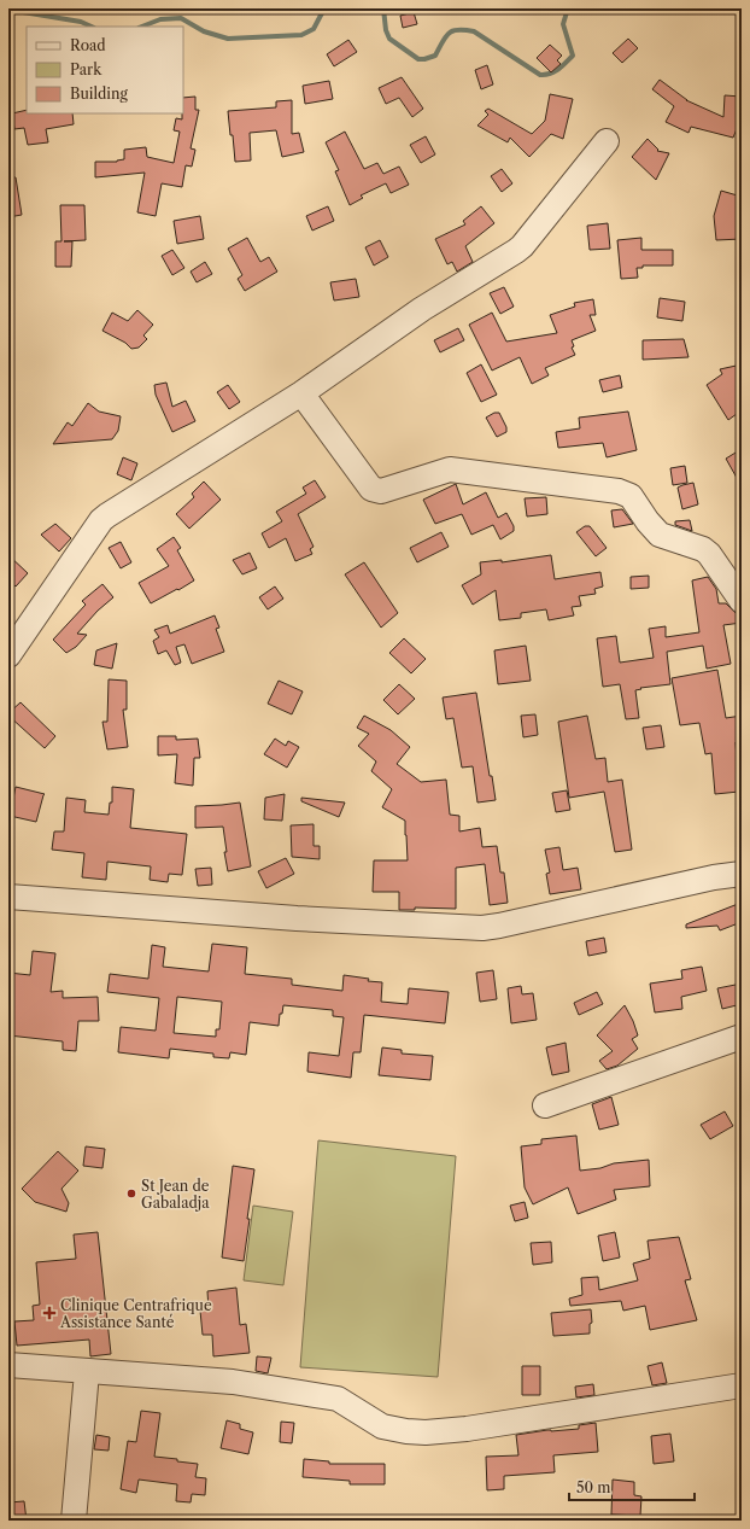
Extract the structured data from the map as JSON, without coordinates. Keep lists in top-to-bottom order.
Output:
{
  "places": {
    "other": ["St Jean de Gabaladja"],
    "health": ["Clinique Centrafrique Assistance Santé"]
  },
  "legend": ["Road", "Park", "Building"],
  "scale_bar": "50 m"
}
